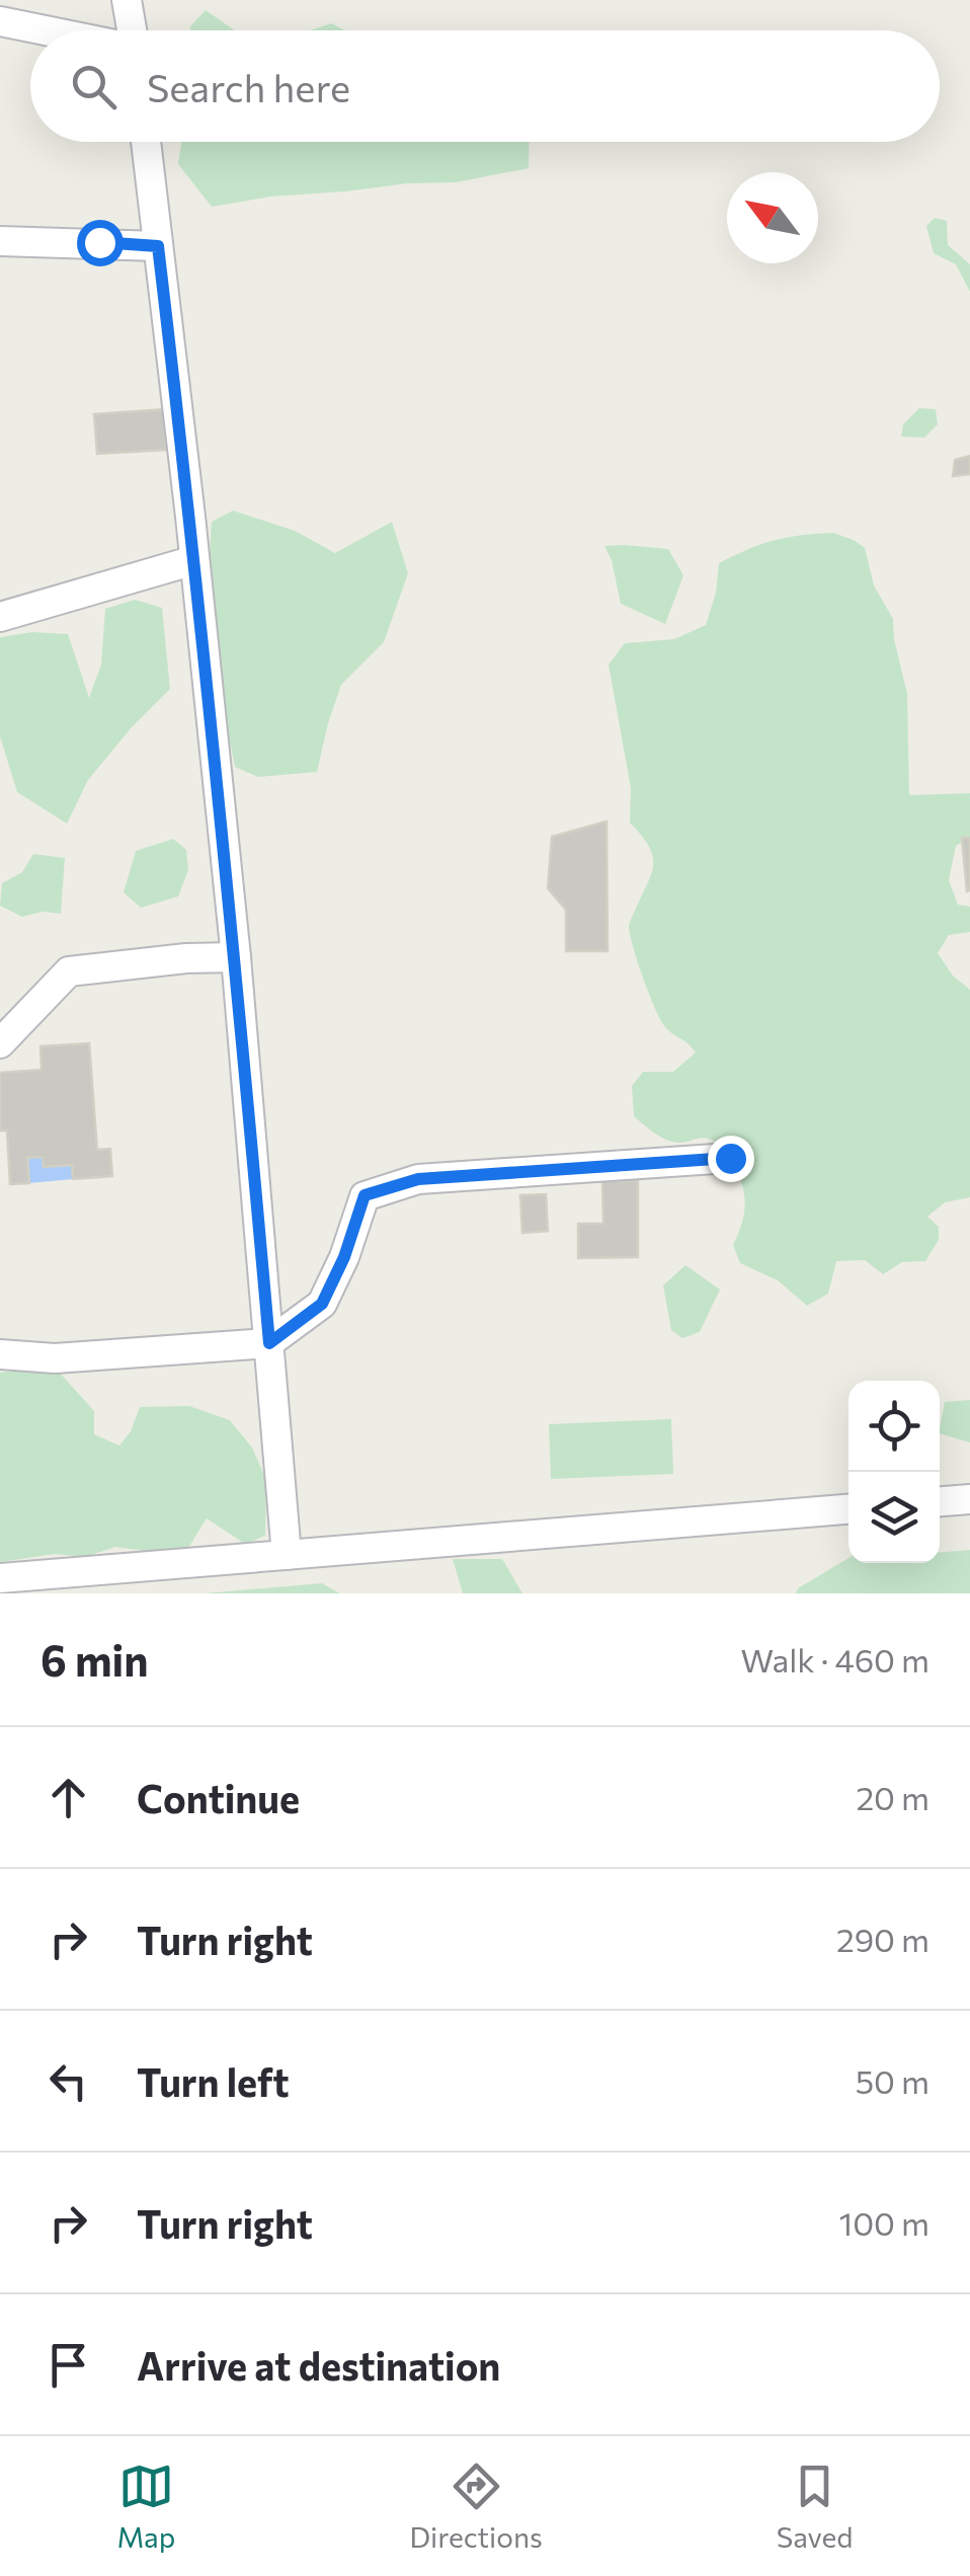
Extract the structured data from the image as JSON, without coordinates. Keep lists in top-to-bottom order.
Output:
{
  "north": "top left",
  "page": {
    "search": "Search here",
    "heading": ["6 min", "Walk · 460 m"],
    "list": [
      ["Continue", "20 m"],
      ["Turn right", "290 m"],
      ["Turn left", "50 m"],
      ["Turn right", "100 m"],
      "Arrive at destination"
    ],
    "nav": ["Map", "Directions", "Saved"]
  }
}
